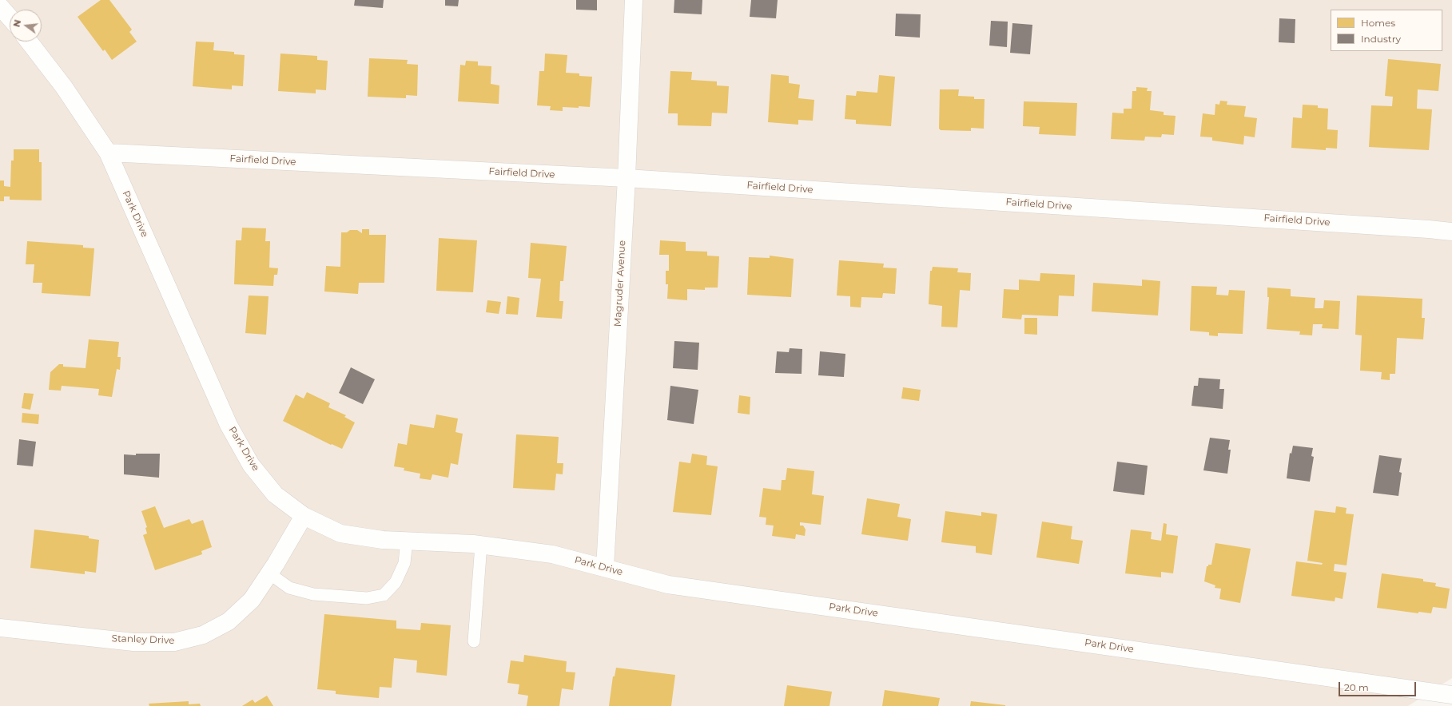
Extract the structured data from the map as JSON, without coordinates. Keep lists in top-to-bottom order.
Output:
{
  "streets": {
    "street": [
      "Fairfield Drive",
      "Park Drive",
      "Magruder Avenue",
      "Stanley Drive"
    ]
  },
  "crossings": [
    ["Fairfield Drive", "Park Drive"],
    ["Fairfield Drive", "Magruder Avenue"],
    ["Park Drive", "Magruder Avenue"],
    ["Park Drive", "Stanley Drive"]
  ],
  "legend": ["Homes", "Industry"],
  "scale_bar": "20 m",
  "north": "left"
}
